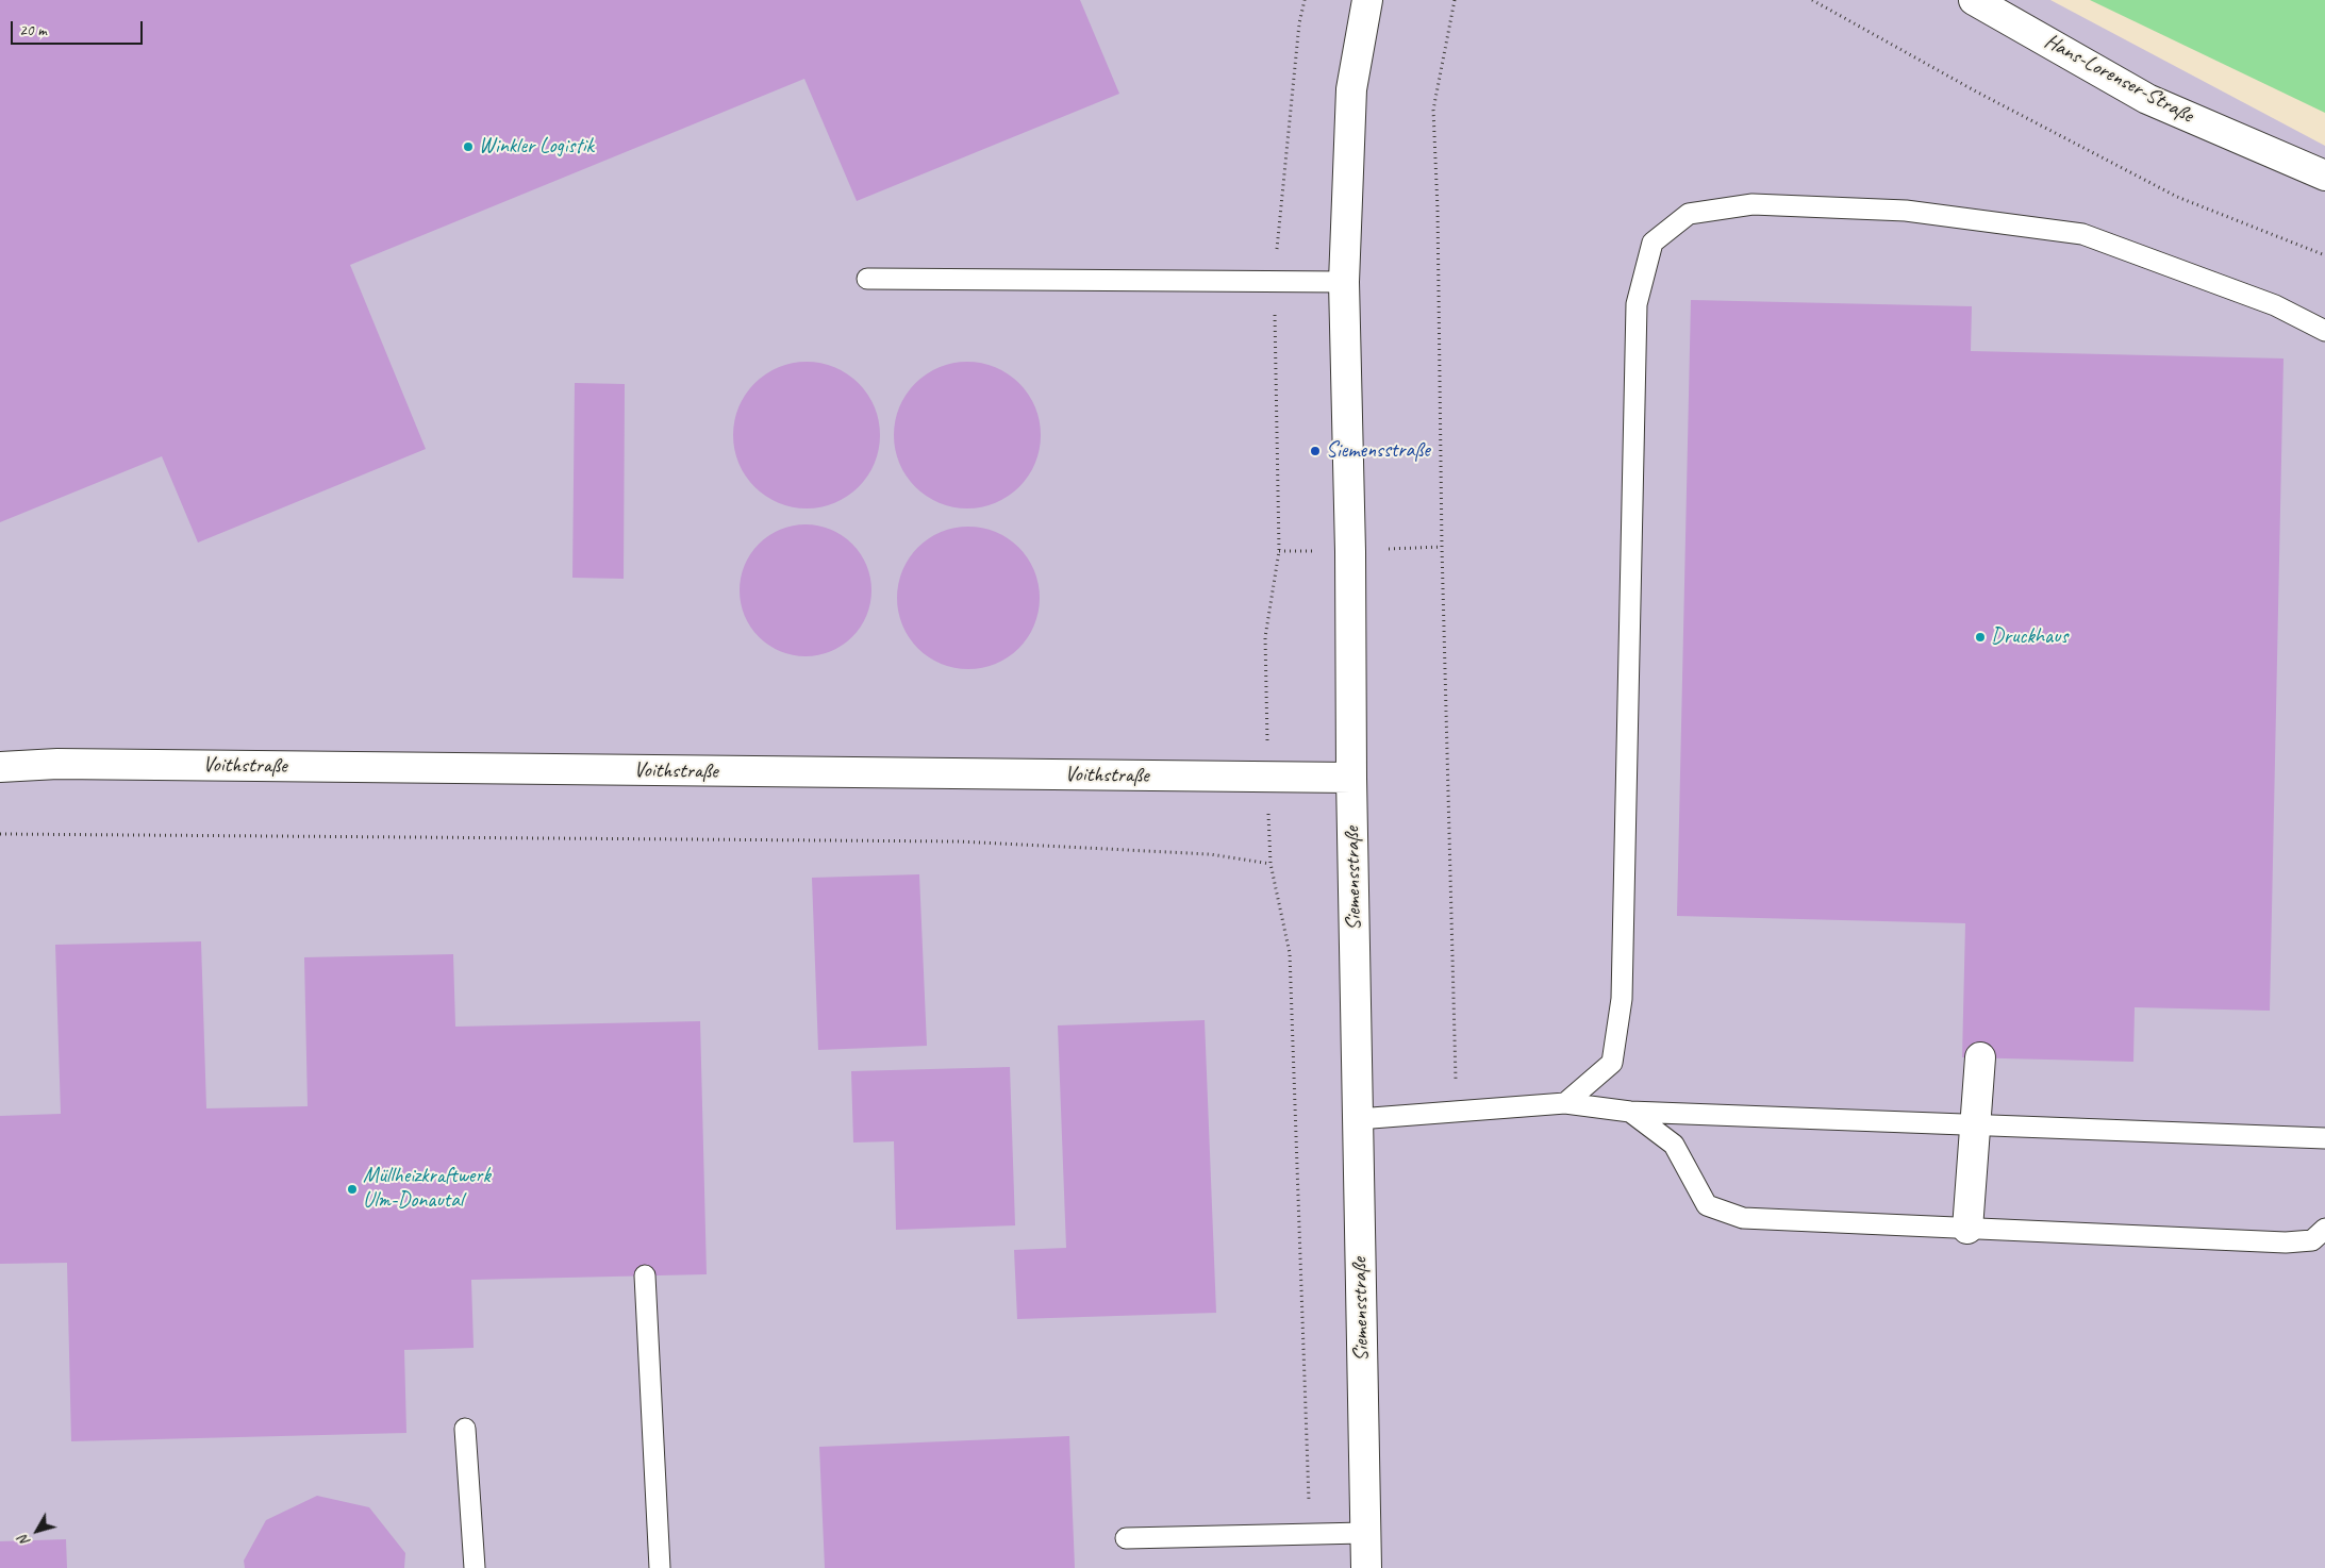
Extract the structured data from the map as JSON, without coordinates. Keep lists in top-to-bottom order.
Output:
{
  "streets": {
    "street": ["Hans-Lorenser-Straße", "Voithstraße", "Siemensstraße"]
  },
  "crossings": [
    ["Voithstraße", "Siemensstraße"]
  ],
  "places": [
    "Winkler Logistik",
    "Siemensstraße",
    "Druckhaus",
    "Müllheizkraftwerk Ulm-Donautal"
  ],
  "scale_bar": "20 m",
  "north": "bottom left"
}
